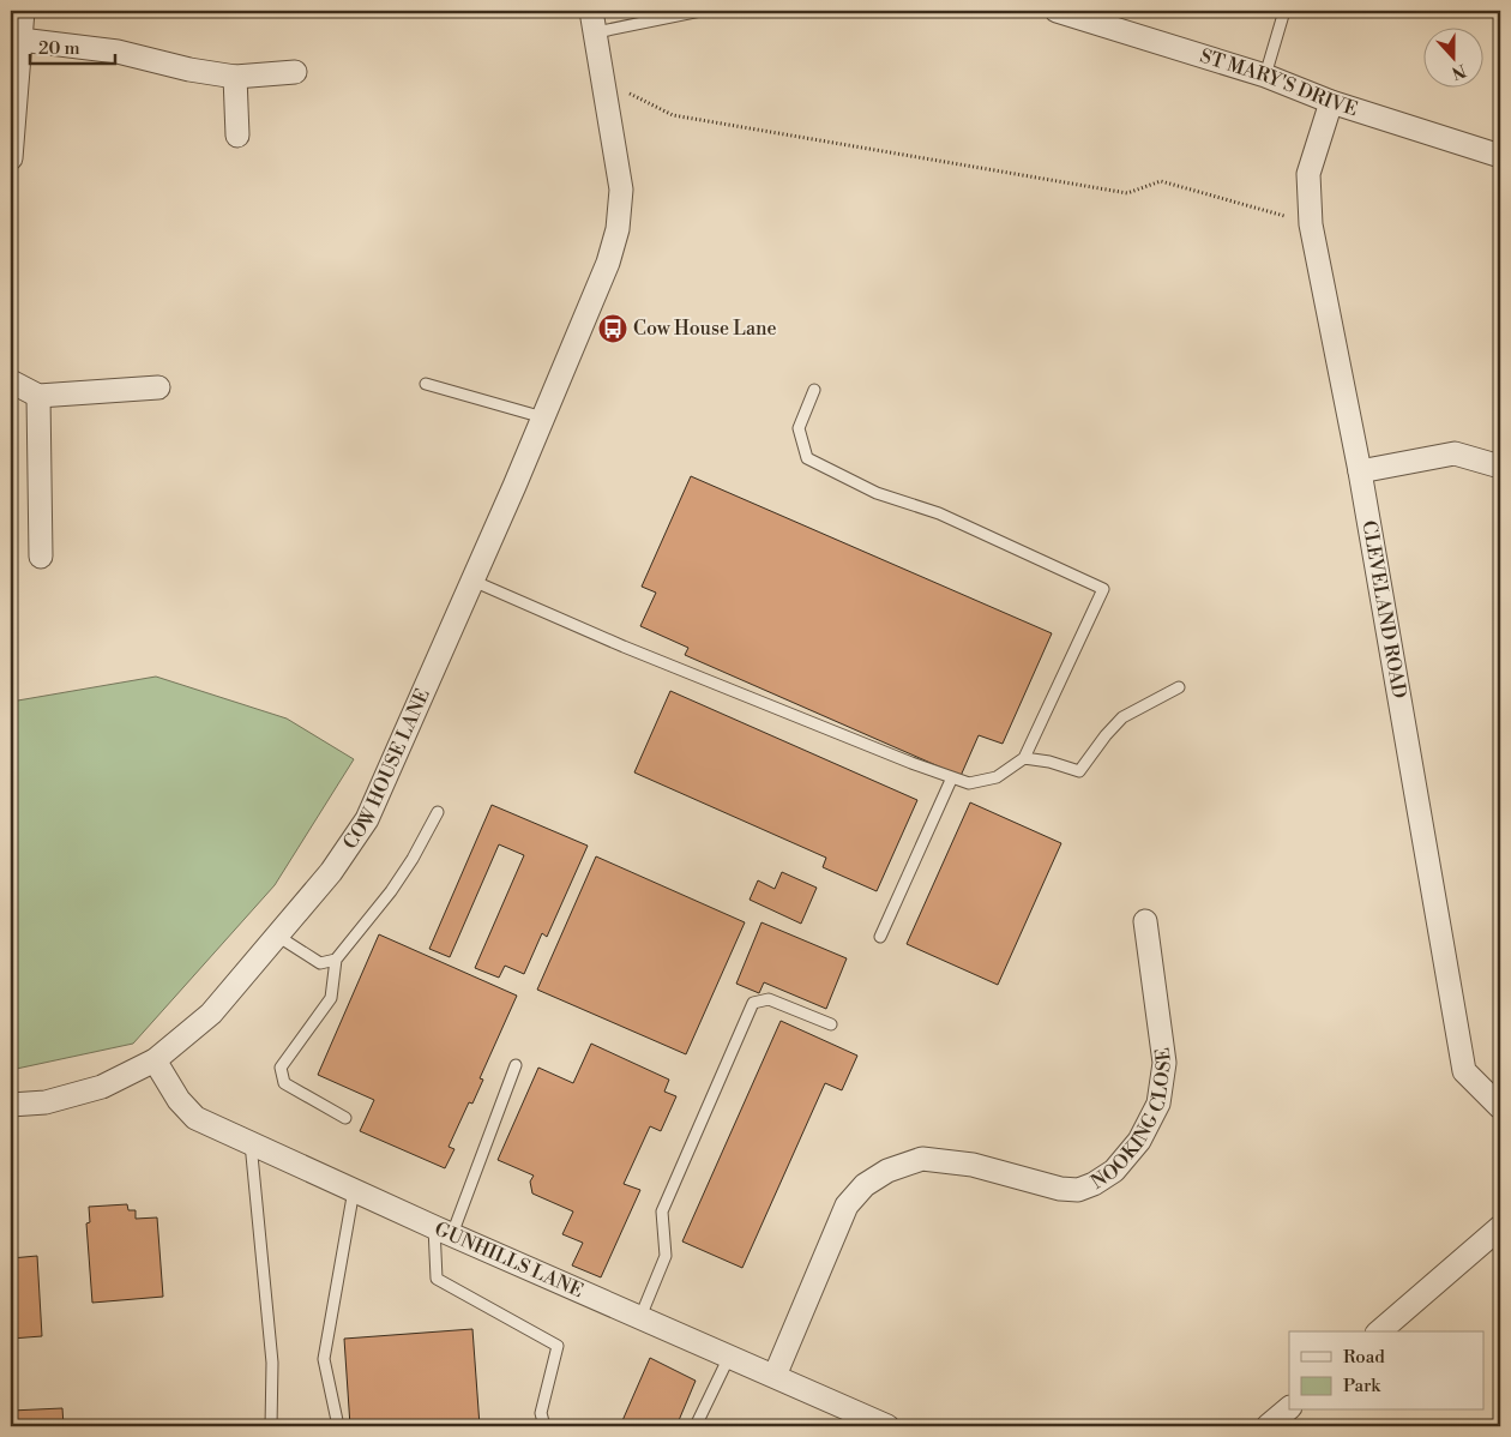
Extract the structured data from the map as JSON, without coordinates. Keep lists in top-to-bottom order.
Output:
{
  "streets": {
    "street": [
      "ST MARY'S DRIVE",
      "CLEVELAND ROAD",
      "COW HOUSE LANE",
      "NOOKING CLOSE",
      "GUNHILLS LANE"
    ]
  },
  "crossings": [
    ["ST MARY'S DRIVE", "CLEVELAND ROAD"],
    ["COW HOUSE LANE", "GUNHILLS LANE"],
    ["NOOKING CLOSE", "GUNHILLS LANE"]
  ],
  "places": {
    "bus stop": ["Cow House Lane"]
  },
  "legend": ["Road", "Park"],
  "scale_bar": "20 m",
  "north": "bottom"
}
